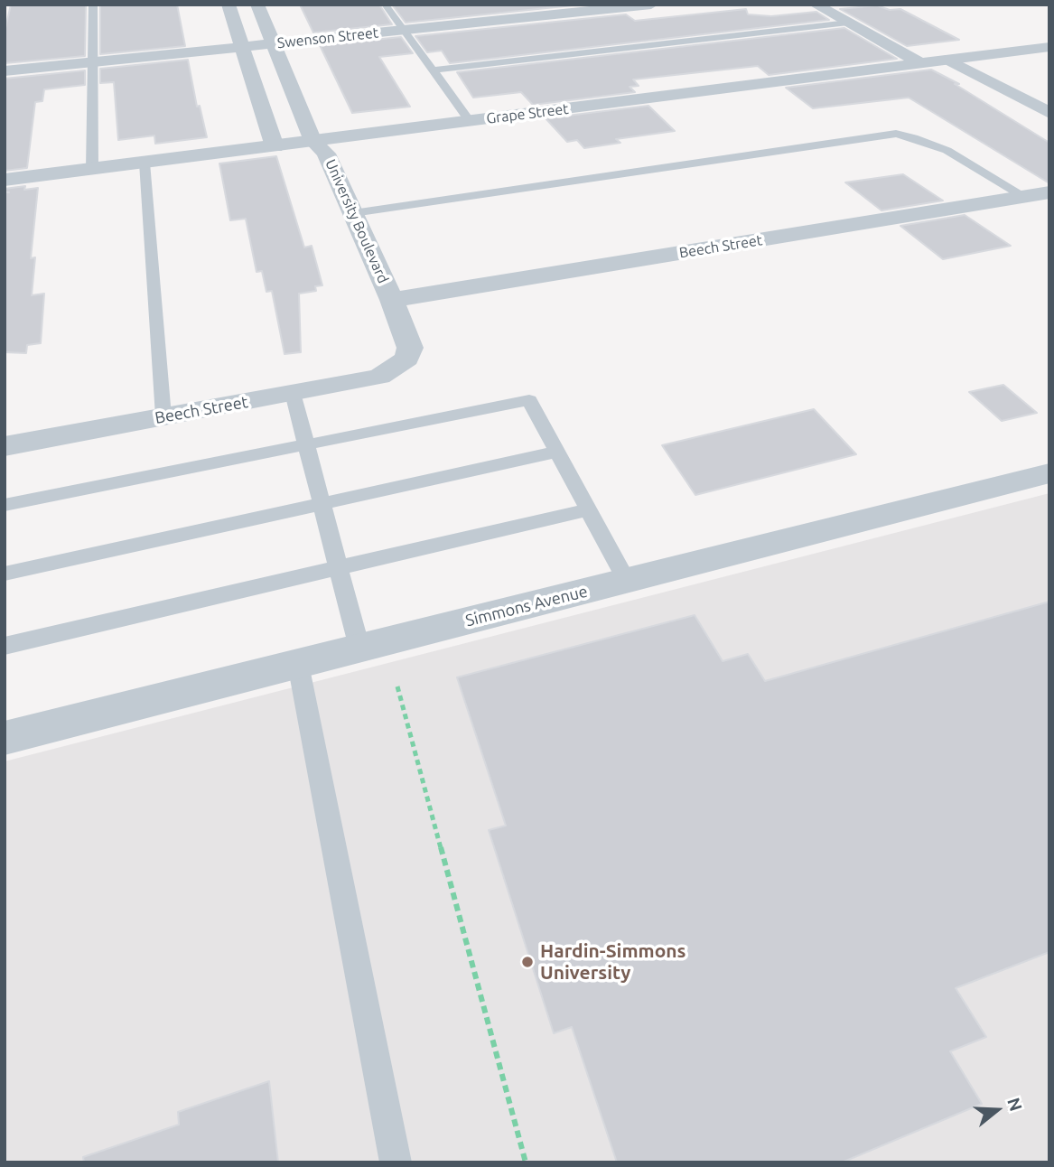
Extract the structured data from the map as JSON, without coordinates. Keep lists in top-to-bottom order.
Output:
{
  "streets": {
    "street": [
      "Swenson Street",
      "Grape Street",
      "University Boulevard",
      "Beech Street",
      "Simmons Avenue"
    ]
  },
  "crossings": [
    ["Swenson Street", "University Boulevard"],
    ["Grape Street", "University Boulevard"],
    ["University Boulevard", "Beech Street"]
  ],
  "places": ["Hardin-Simmons University"],
  "north": "right"
}
